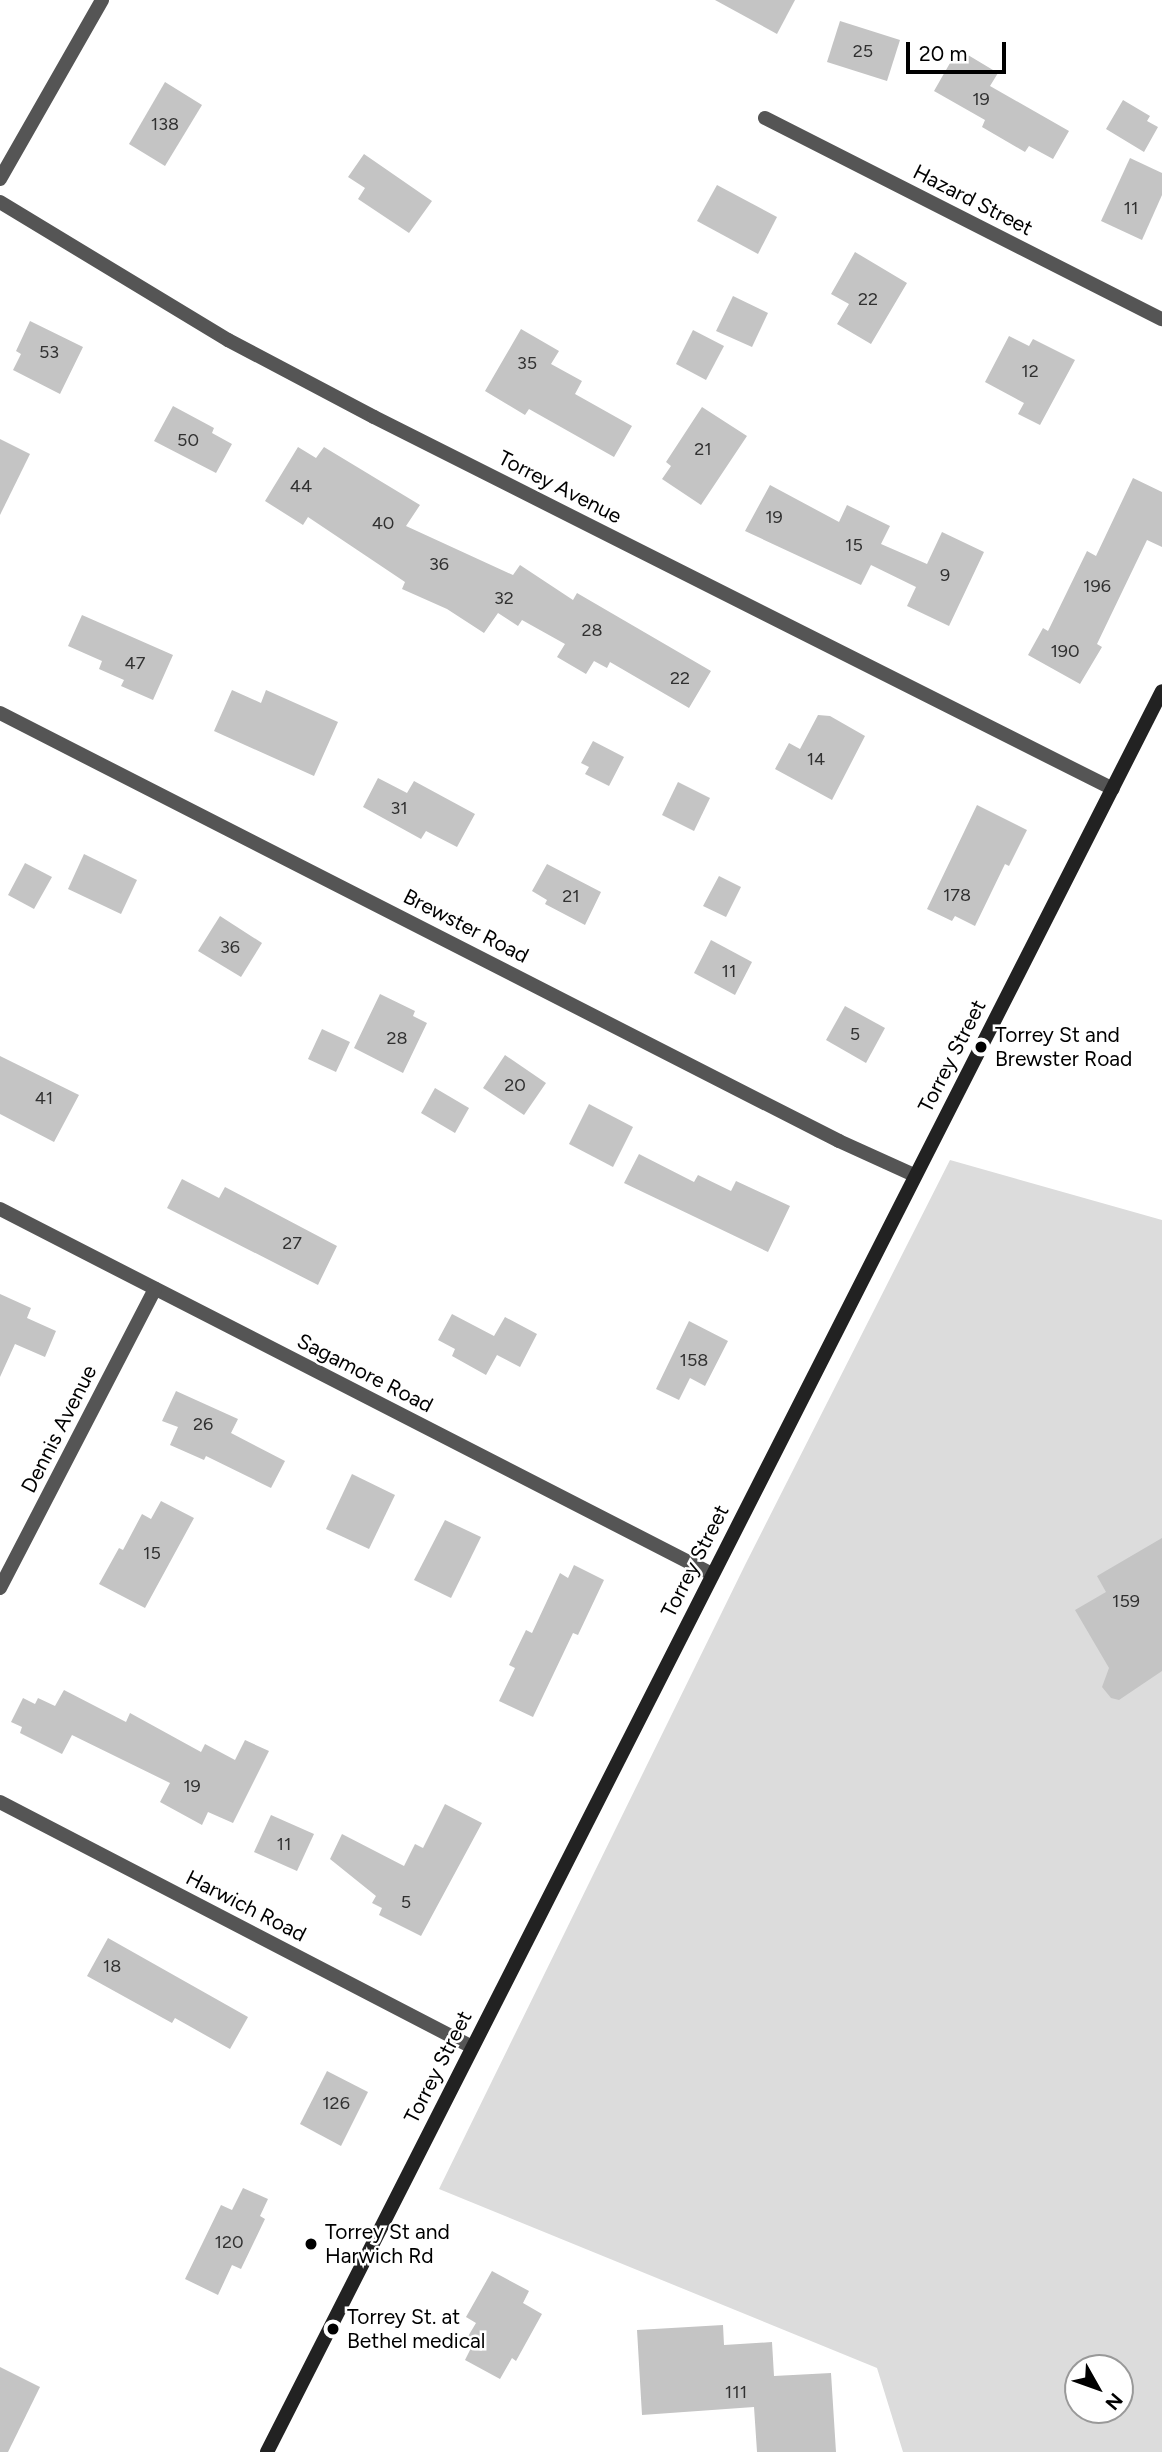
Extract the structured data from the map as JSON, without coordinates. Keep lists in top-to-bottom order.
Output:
{
  "streets": {
    "main road": ["Torrey Street"],
    "street": [
      "Hazard Street",
      "Torrey Avenue",
      "Brewster Road",
      "Sagamore Road",
      "Dennis Avenue",
      "Harwich Road"
    ]
  },
  "crossings": [
    ["Torrey Avenue", "Torrey Street"],
    ["Brewster Road", "Torrey Street"],
    ["Torrey Street", "Sagamore Road"],
    ["Torrey Street", "Harwich Road"],
    ["Sagamore Road", "Dennis Avenue"]
  ],
  "places": ["Torrey St and Brewster Road", "Torrey St and Harwich Rd", "Torrey St. at Bethel medical"],
  "house_numbers": [
    "25",
    "19",
    "138",
    "11",
    "22",
    "53",
    "35",
    "12",
    "50",
    "21",
    "44",
    "19",
    "40",
    "15",
    "36",
    "9",
    "196",
    "32",
    "28",
    "190",
    "47",
    "22",
    "14",
    "31",
    "178",
    "21",
    "36",
    "11",
    "5",
    "28",
    "20",
    "41",
    "27",
    "158",
    "26",
    "15",
    "159",
    "19",
    "11",
    "5",
    "18",
    "126",
    "120",
    "111"
  ],
  "scale_bar": "20 m",
  "north": "bottom right"
}
